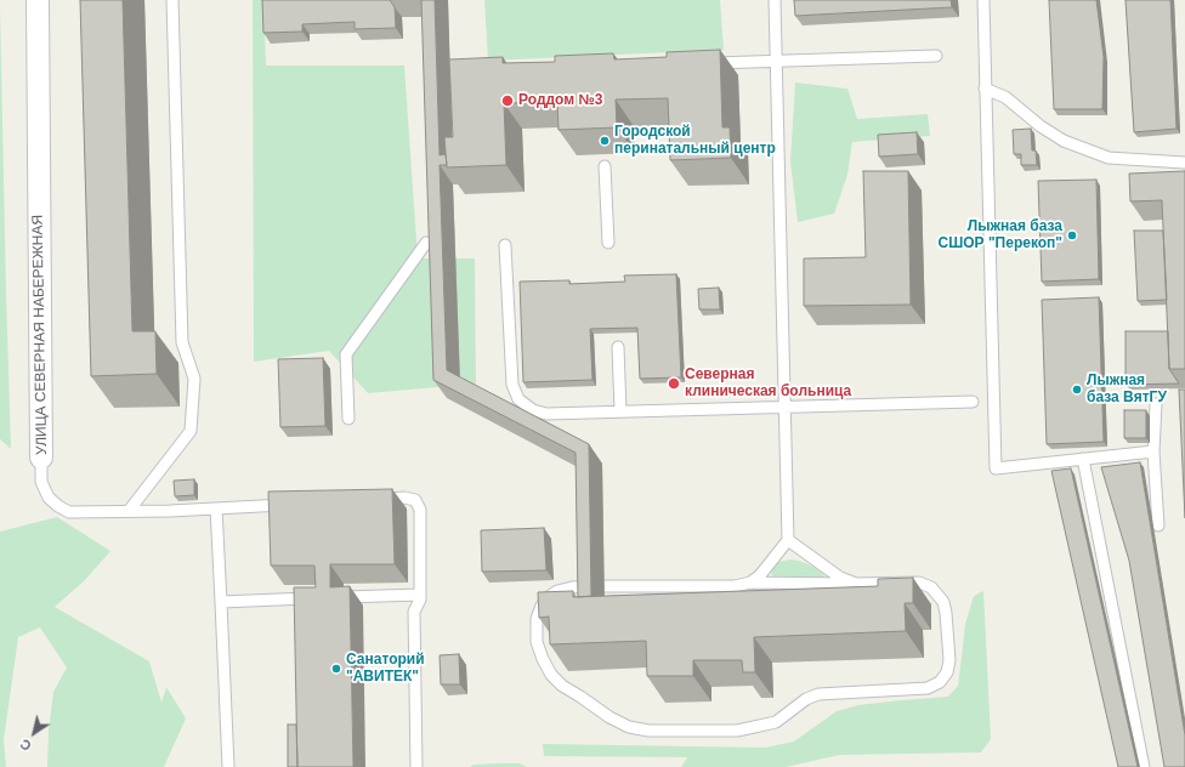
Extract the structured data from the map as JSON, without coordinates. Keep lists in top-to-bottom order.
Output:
{
  "streets": {
    "street": ["УЛИЦА СЕВЕРНАЯ НАБЕРЕЖНАЯ"]
  },
  "places": [
    "Роддом №3",
    "Городской перинатальный центр",
    "Лыжная база СШОР \"Перекоп\"",
    "Северная клиническая больница",
    "Лыжная база ВятГУ",
    "Санаторий \"АВИТЕК\""
  ],
  "north": "bottom left"
}
